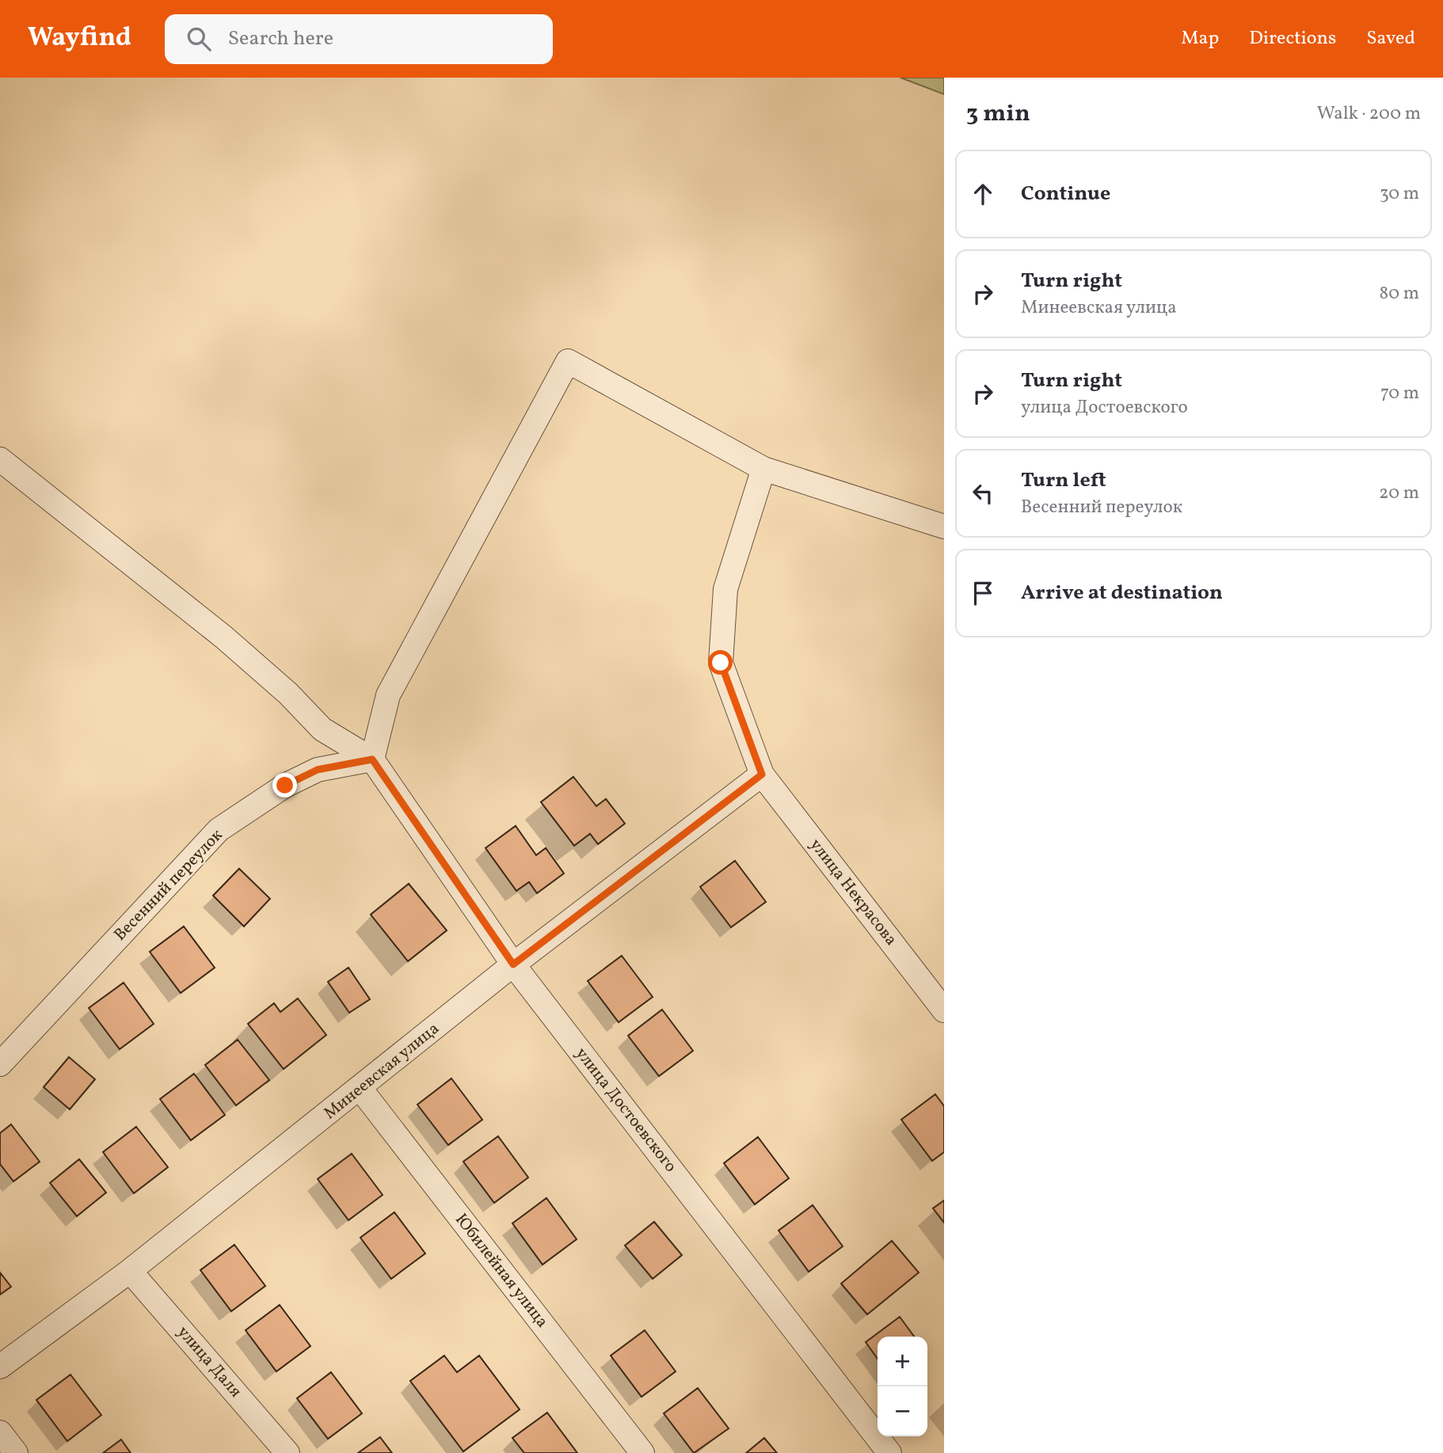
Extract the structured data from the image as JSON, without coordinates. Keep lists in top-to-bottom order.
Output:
{
  "streets": {
    "street": [
      "Весенний переулок",
      "улица Некрасова",
      "Минеевская улица",
      "улица Достоевского",
      "Юбилейная улица",
      "улица Даля"
    ]
  },
  "crossings": [
    ["Весенний переулок", "улица Достоевского"],
    ["улица Некрасова", "Минеевская улица"],
    ["Минеевская улица", "улица Достоевского"],
    ["Минеевская улица", "Юбилейная улица"],
    ["Минеевская улица", "улица Даля"]
  ],
  "page": {
    "header": "Wayfind",
    "search": "Search here",
    "nav": ["Map", "Directions", "Saved"],
    "heading": ["3 min", "Walk · 200 m"],
    "list": [
      ["Continue", "30 m"],
      ["Turn right", "Минеевская улица", "80 m"],
      ["Turn right", "улица Достоевского", "70 m"],
      ["Turn left", "Весенний переулок", "20 m"],
      "Arrive at destination"
    ],
    "map_buttons": ["+", "−"]
  }
}
